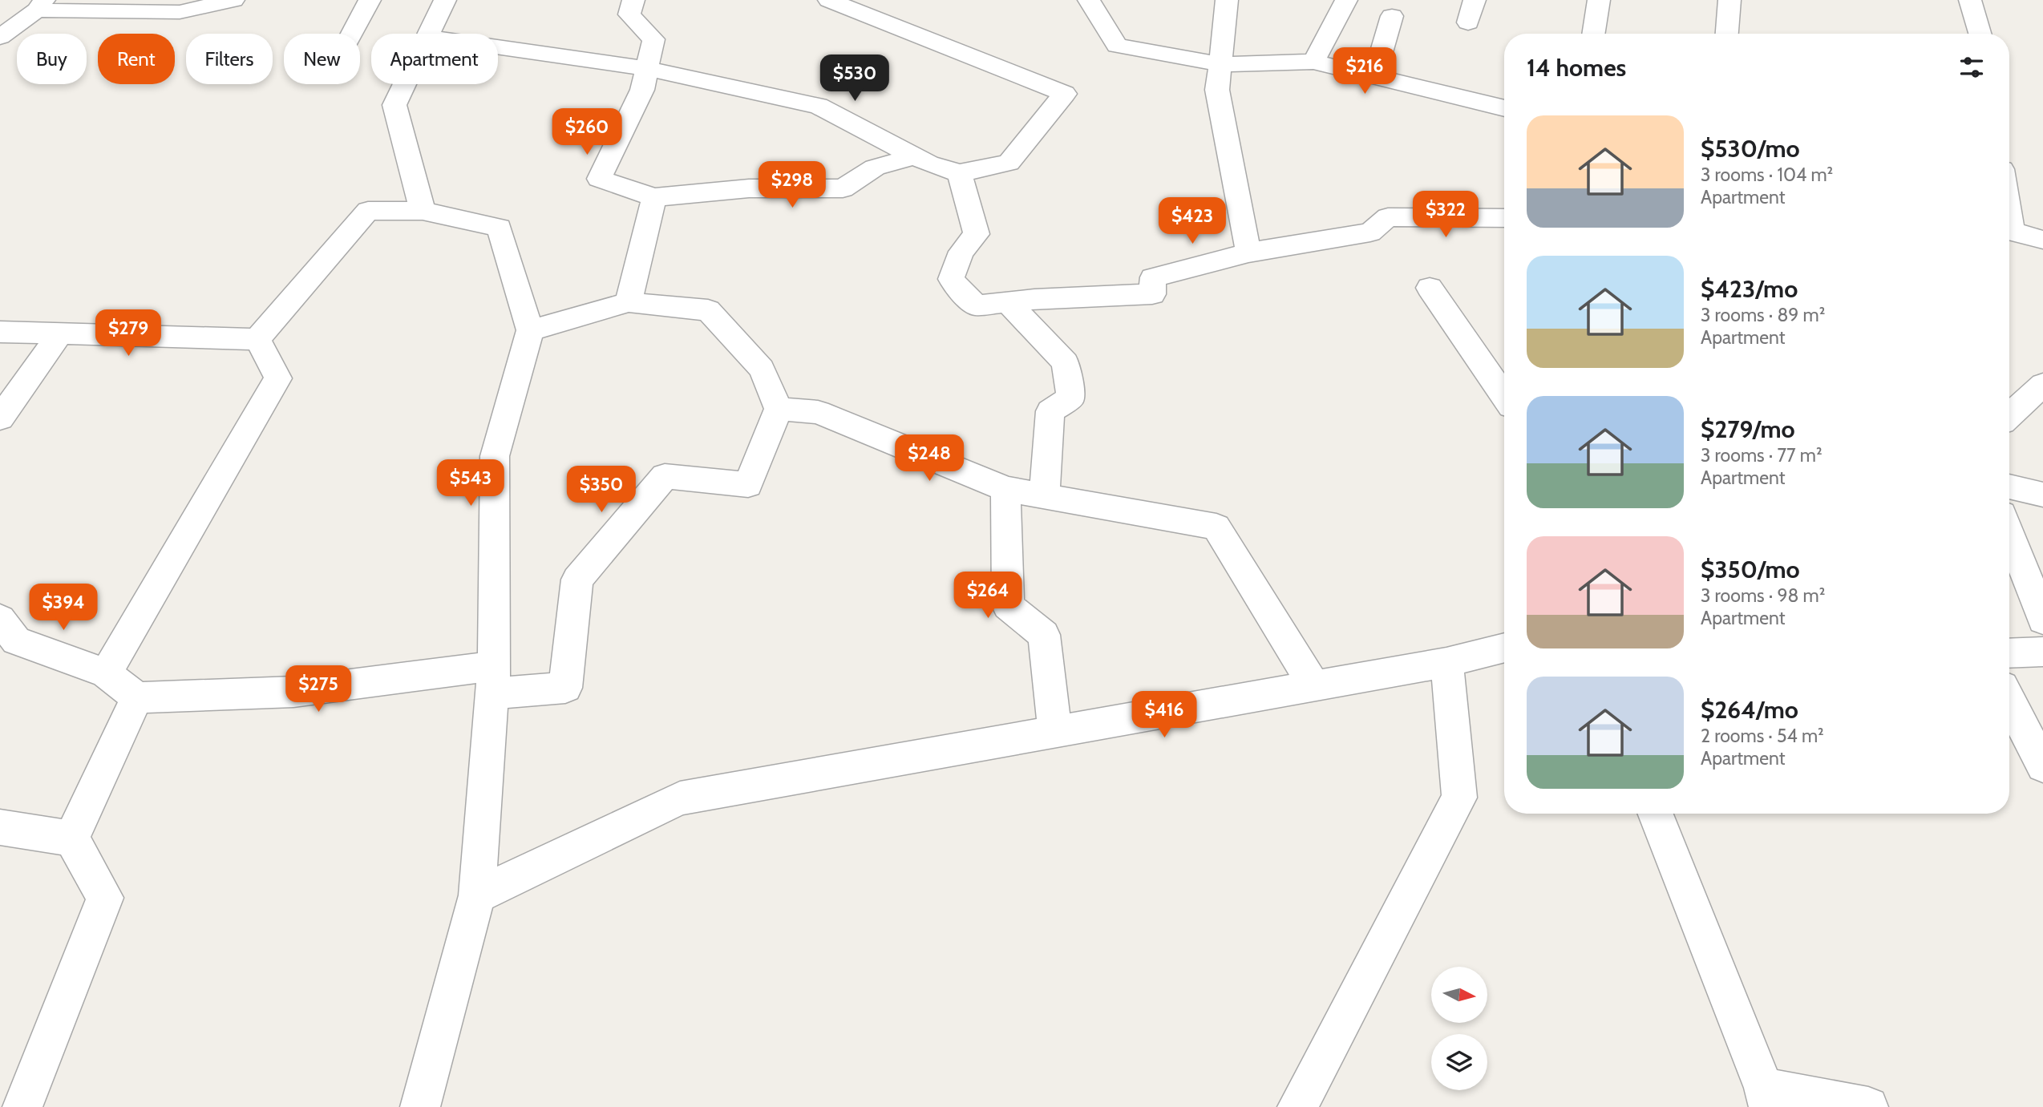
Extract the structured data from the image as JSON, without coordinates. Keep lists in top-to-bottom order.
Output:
{
  "north": "right",
  "page": {
    "chip": [
      "Buy",
      "Rent",
      "Filters",
      "New",
      "Apartment"
    ],
    "heading": "14 homes",
    "price": [
      "$216",
      "$530",
      "$260",
      "$298",
      "$322",
      "$423",
      "$279",
      "$248",
      "$543",
      "$350",
      "$264",
      "$394",
      "$275",
      "$416"
    ],
    "list": [
      {
        "name": "$530/mo",
        "note": "3 rooms · 104 m² · Apartment"
      },
      {
        "name": "$423/mo",
        "note": "3 rooms · 89 m² · Apartment"
      },
      {
        "name": "$279/mo",
        "note": "3 rooms · 77 m² · Apartment"
      },
      {
        "name": "$350/mo",
        "note": "3 rooms · 98 m² · Apartment"
      },
      {
        "name": "$264/mo",
        "note": "2 rooms · 54 m² · Apartment"
      }
    ]
  }
}
